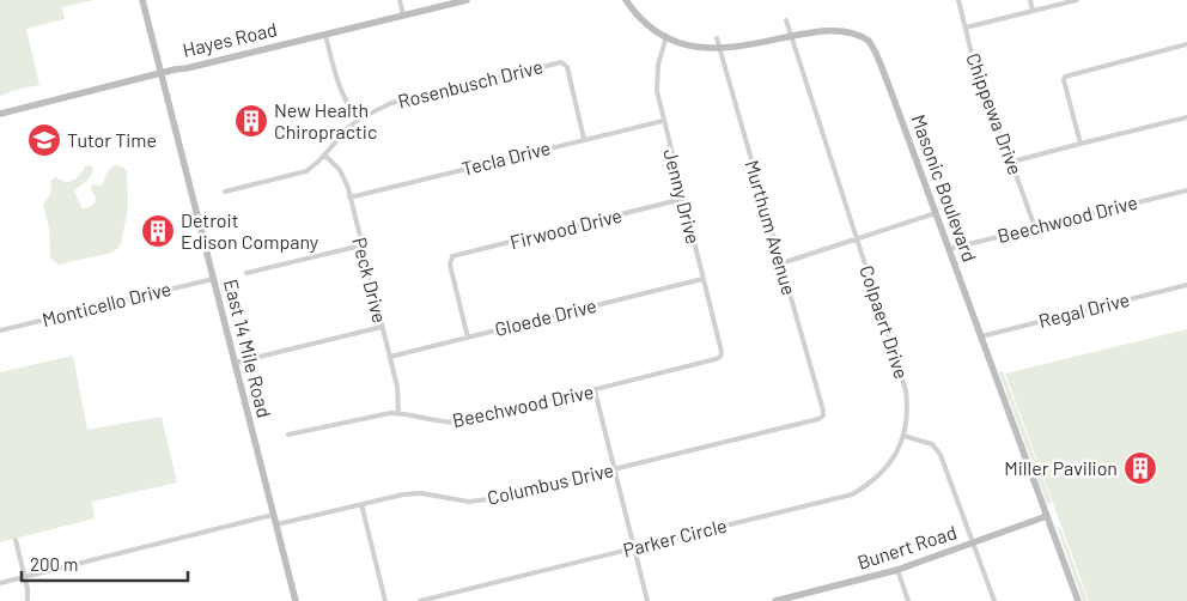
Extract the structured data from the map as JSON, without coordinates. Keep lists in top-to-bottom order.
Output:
{
  "streets": {
    "street": [
      "Hayes Road",
      "Rosenbusch Drive",
      "Chippewa Drive",
      "Tecla Drive",
      "Masonic Boulevard",
      "Jenny Drive",
      "Beechwood Drive",
      "Murthum Avenue",
      "Firwood Drive",
      "Peck Drive",
      "Monticello Drive",
      "Regal Drive",
      "Gloede Drive",
      "Colpaert Drive",
      "East 14 Mile Road",
      "Columbus Drive",
      "Parker Circle",
      "Bunert Road"
    ]
  },
  "crossings": [
    ["Hayes Road", "East 14 Mile Road"],
    ["Rosenbusch Drive", "Tecla Drive"],
    ["Rosenbusch Drive", "Peck Drive"],
    ["Chippewa Drive", "Beechwood Drive"],
    ["Tecla Drive", "Jenny Drive"],
    ["Tecla Drive", "Peck Drive"],
    ["Masonic Boulevard", "Beechwood Drive"],
    ["Masonic Boulevard", "Regal Drive"],
    ["Masonic Boulevard", "Bunert Road"],
    ["Jenny Drive", "Beechwood Drive"],
    ["Jenny Drive", "Firwood Drive"],
    ["Jenny Drive", "Gloede Drive"],
    ["Beechwood Drive", "Peck Drive"],
    ["Murthum Avenue", "Columbus Drive"],
    ["Firwood Drive", "Gloede Drive"],
    ["Peck Drive", "Gloede Drive"],
    ["Monticello Drive", "East 14 Mile Road"],
    ["Colpaert Drive", "Parker Circle"],
    ["East 14 Mile Road", "Columbus Drive"]
  ],
  "places": {
    "building": ["New Health Chiropractic", "Detroit Edison Company", "Miller Pavilion"],
    "school or university": ["Tutor Time"]
  },
  "scale_bar": "200 m"
}
